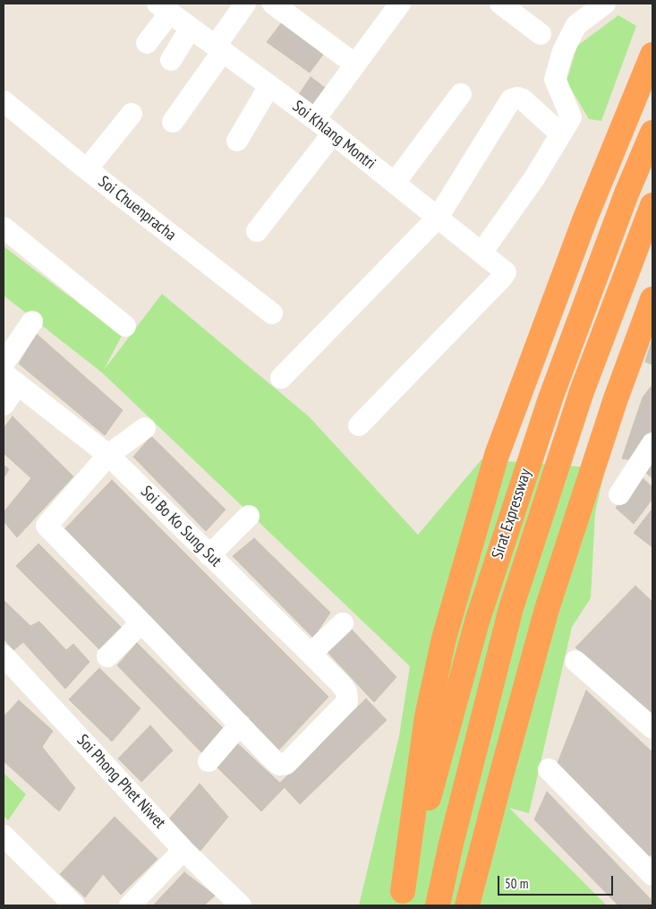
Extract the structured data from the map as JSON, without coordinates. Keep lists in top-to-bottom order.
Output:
{
  "streets": {
    "highway": ["Sirat Expressway"],
    "street": [
      "Soi Khlang Montri",
      "Soi Chuenpracha",
      "Soi Bo Ko Sung Sut",
      "Soi Phong Phet Niwet"
    ]
  },
  "scale_bar": "50 m"
}
